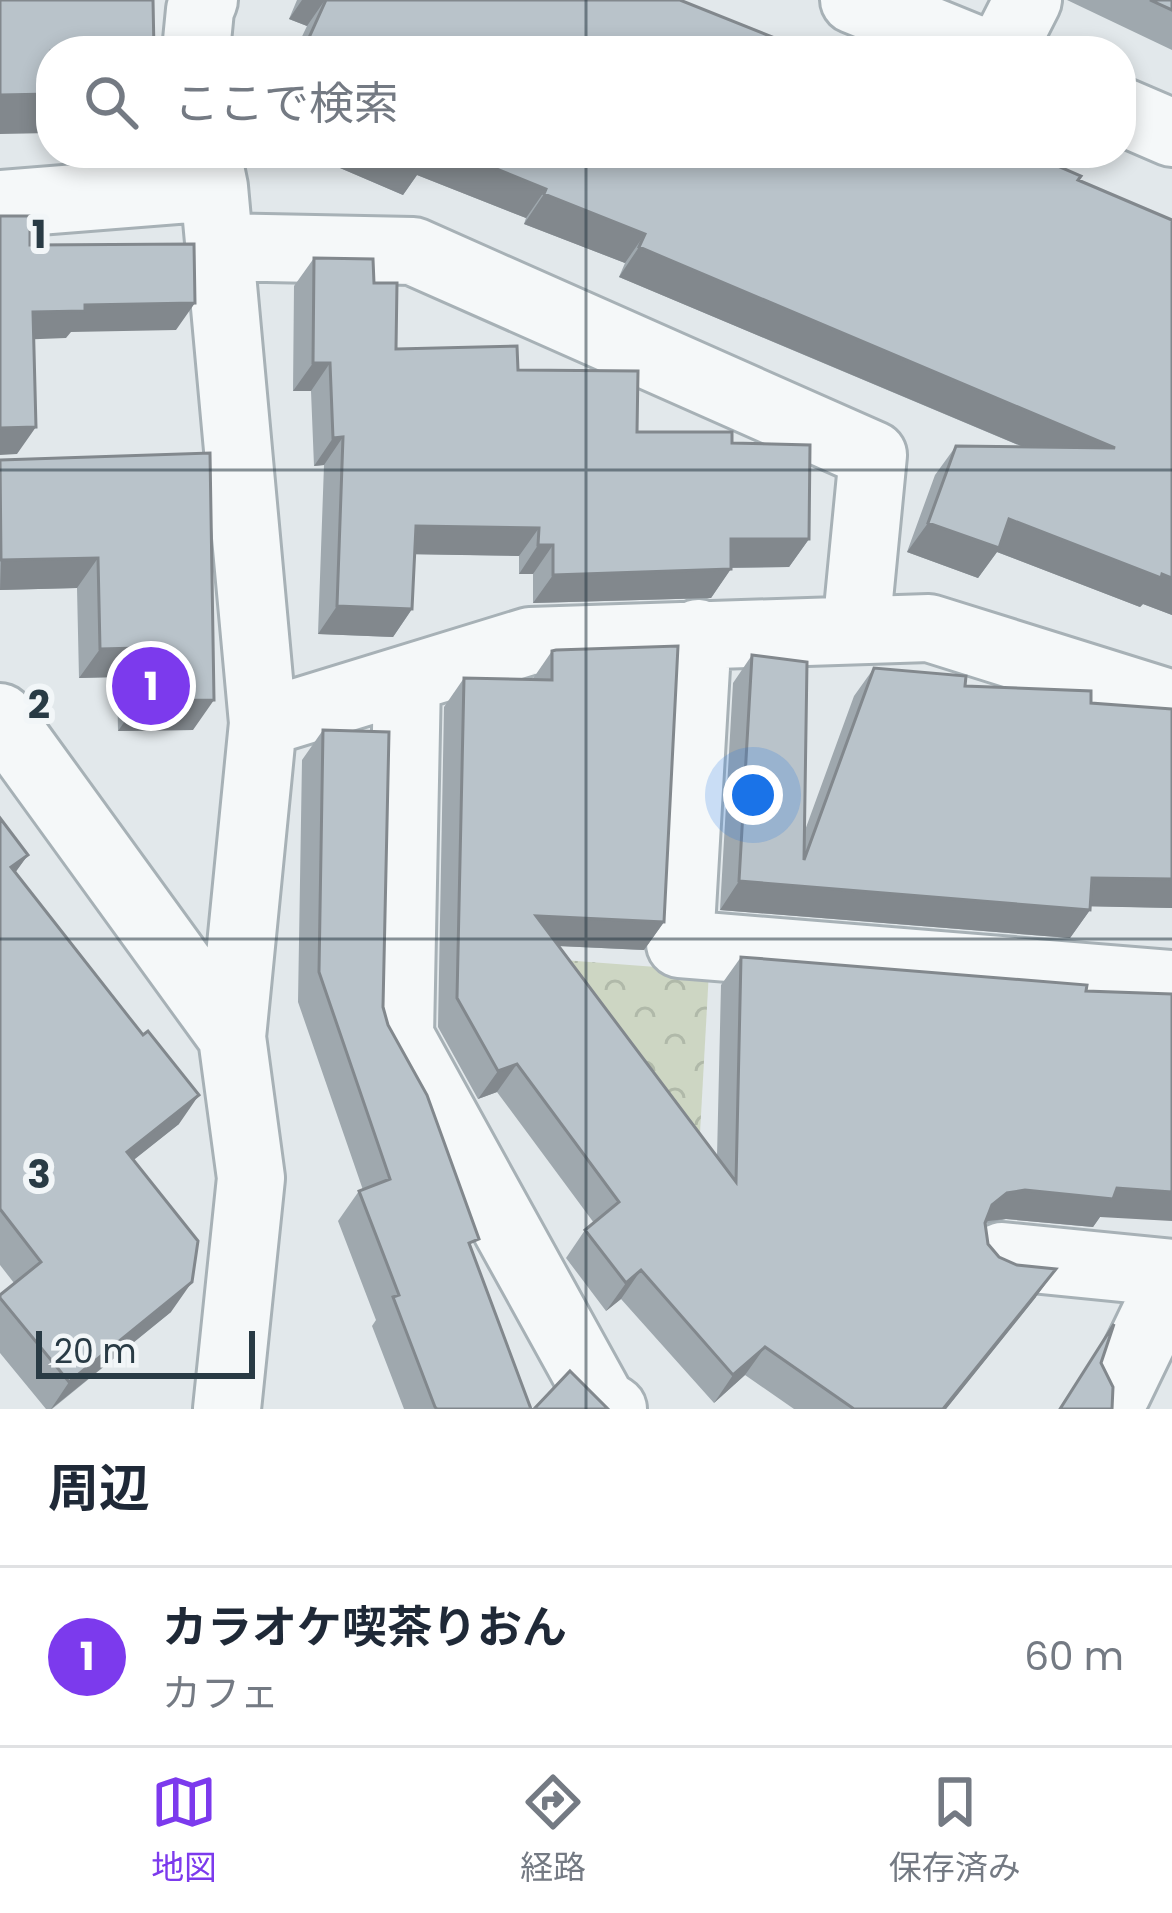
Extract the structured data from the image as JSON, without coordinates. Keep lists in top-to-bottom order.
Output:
{
  "scale_bar": "20 m",
  "page": {
    "search": "ここで検索",
    "pins": "1",
    "scale": "20 m",
    "heading": "周辺",
    "list": [
      {
        "mark": "1",
        "name": "カラオケ喫茶りおん",
        "note": "カフェ",
        "value": "60 m"
      }
    ],
    "nav": ["地図", "経路", "保存済み"]
  },
  "grid": {
    "rows": ["1", "2", "3"]
  }
}
